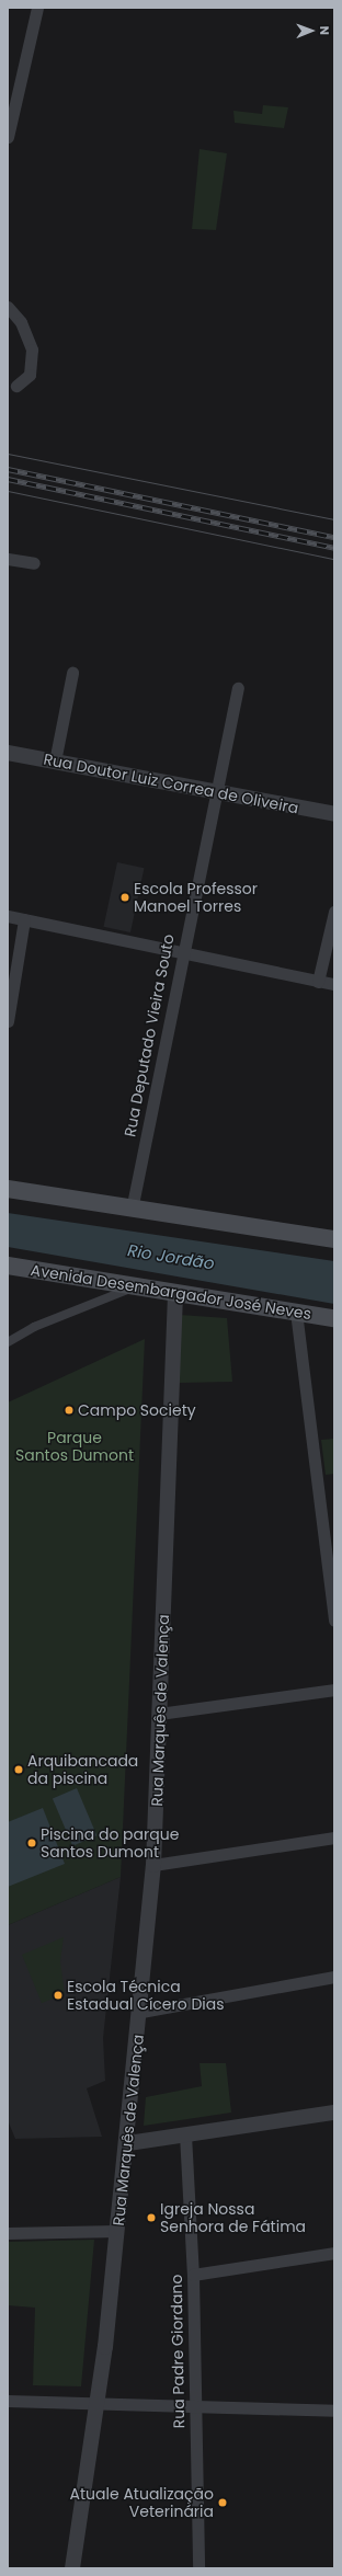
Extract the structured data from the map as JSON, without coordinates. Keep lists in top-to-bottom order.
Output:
{
  "streets": {
    "main road": ["Avenida Desembargador José Neves"],
    "street": [
      "Rua Doutor Luiz Correa de Oliveira",
      "Rua Deputado Vieira Souto",
      "Rua Marquês de Valença",
      "Rua Padre Giordano"
    ]
  },
  "crossings": [
    ["Rua Doutor Luiz Correa de Oliveira", "Rua Deputado Vieira Souto"],
    ["Avenida Desembargador José Neves", "Rua Marquês de Valença"]
  ],
  "water": ["Rio Jordão"],
  "parks": ["Parque Santos Dumont"],
  "places": [
    "Escola Professor Manoel Torres",
    "Campo Society",
    "Arquibancada da piscina",
    "Piscina do parque Santos Dumont",
    "Escola Técnica Estadual Cícero Dias",
    "Igreja Nossa Senhora de Fátima",
    "Atuale Atualização Veterinária"
  ],
  "north": "right"
}
